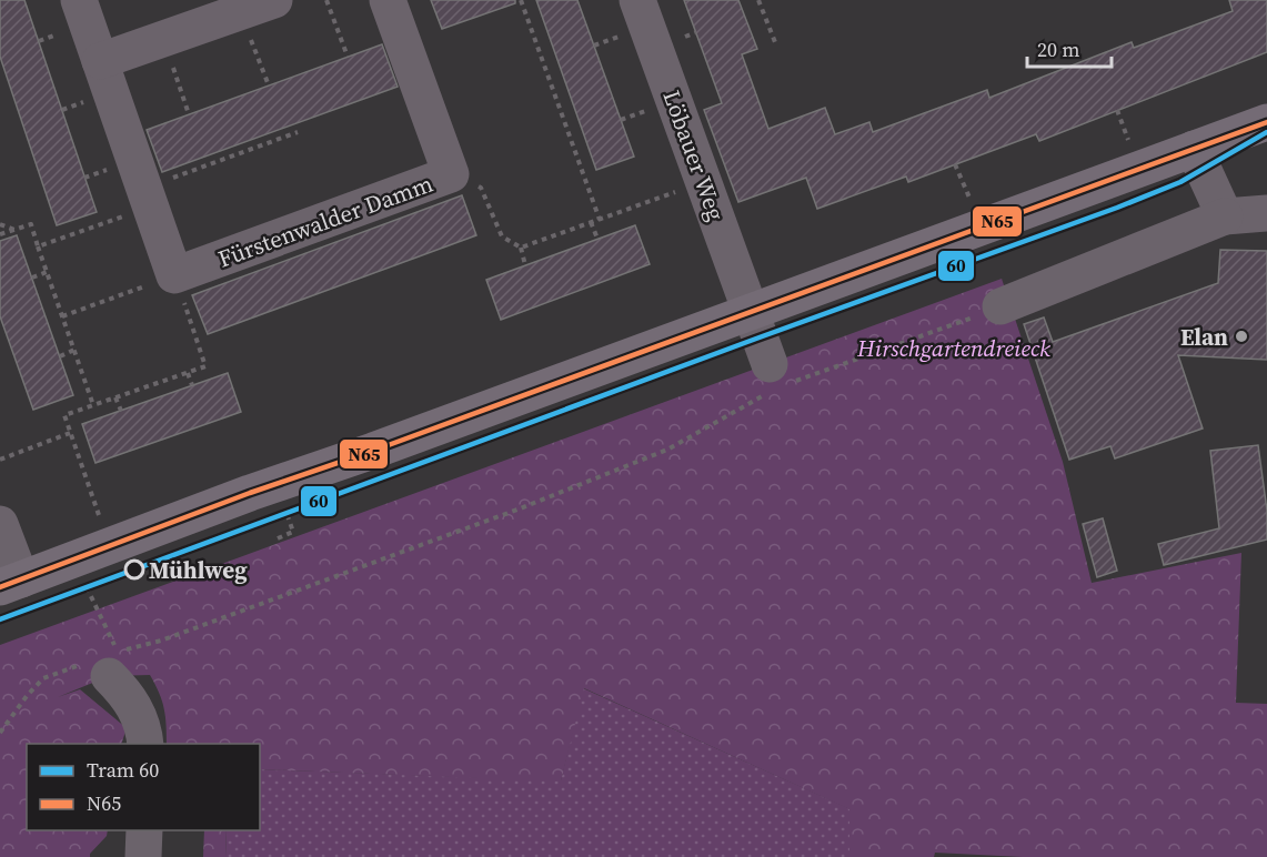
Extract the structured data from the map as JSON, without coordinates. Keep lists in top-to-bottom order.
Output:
{
  "streets": {
    "street": ["Löbauer Weg", "Fürstenwalder Damm"]
  },
  "parks": ["Hirschgartendreieck"],
  "places": ["Elan", "Mühlweg"],
  "lines": ["transit line N65", "tram line 60"],
  "legend": ["Tram 60", "N65"],
  "scale_bar": "20 m"
}
